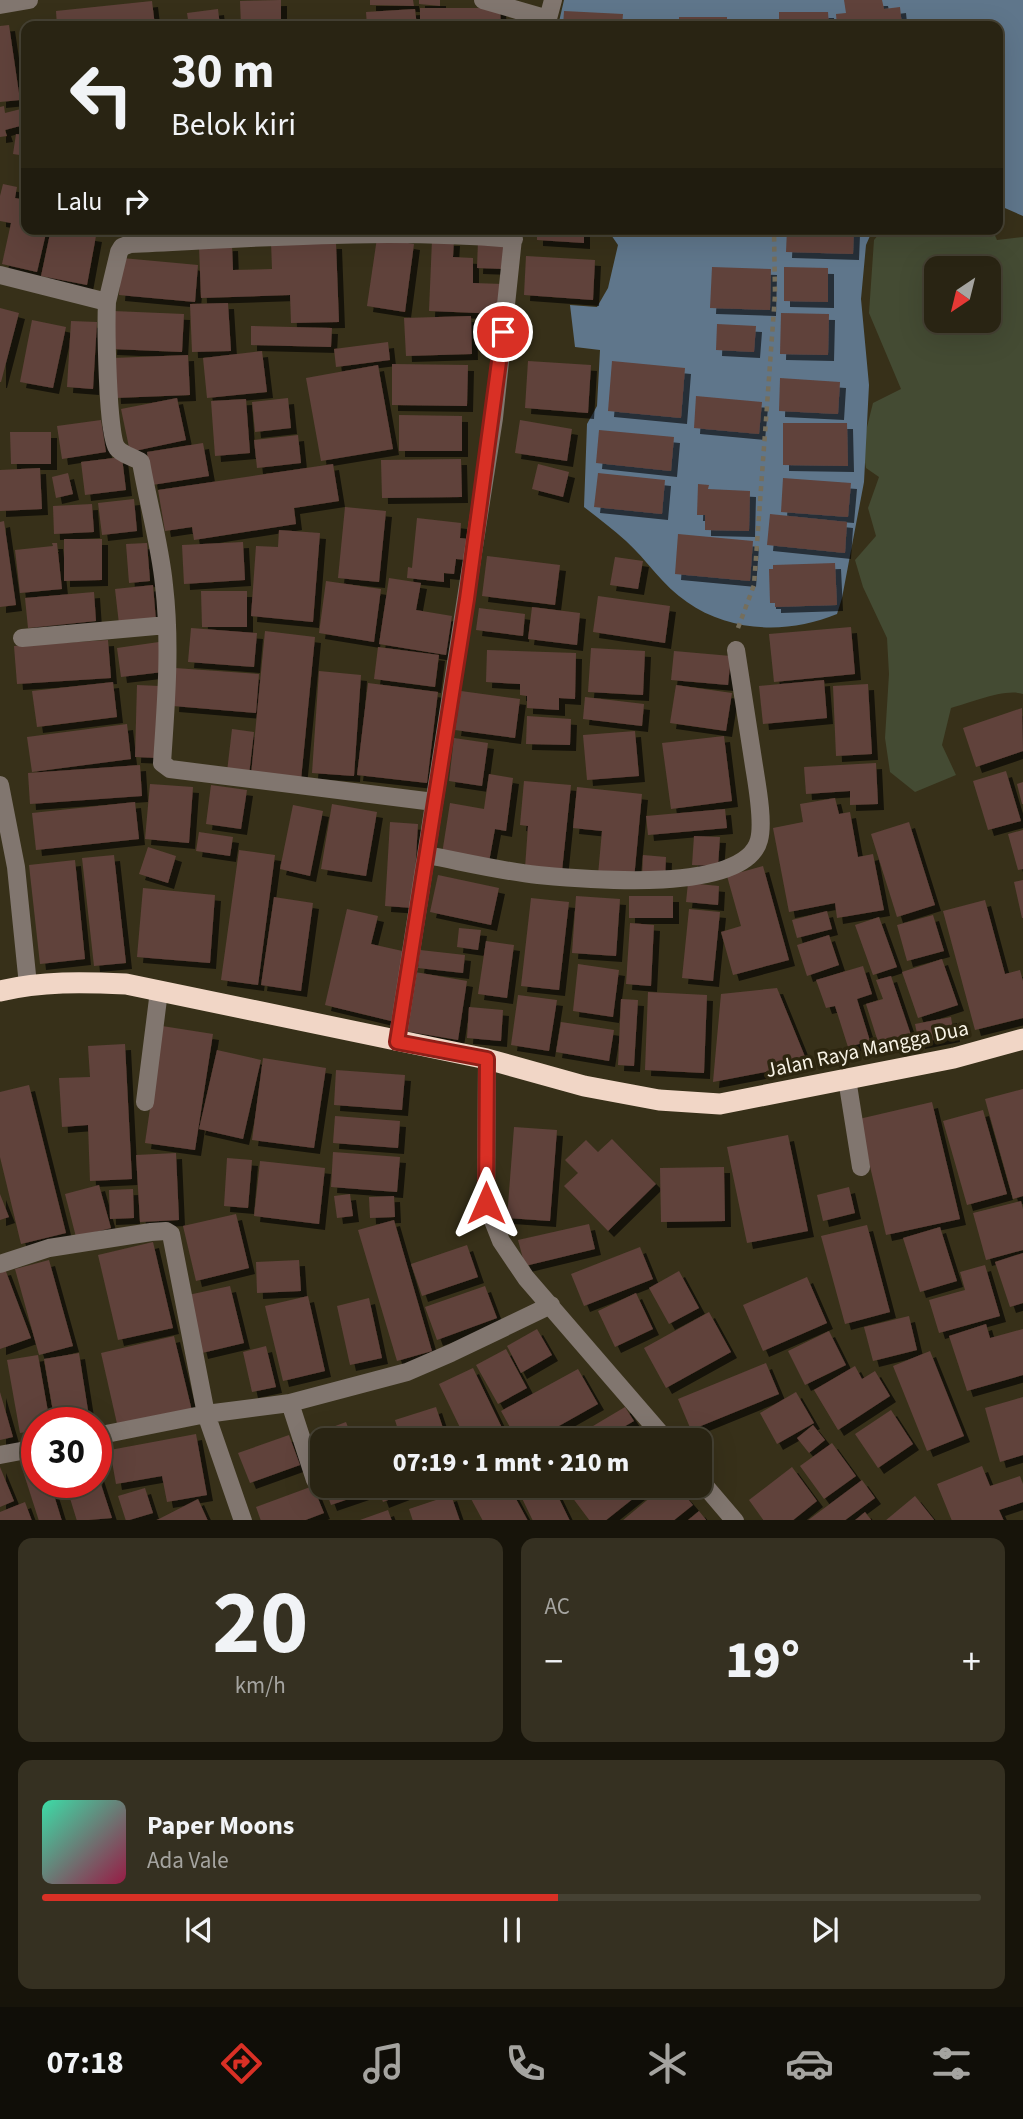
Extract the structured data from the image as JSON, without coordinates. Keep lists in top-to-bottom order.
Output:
{
  "streets": {
    "highway": ["Jalan Raya Mangga Dua"]
  },
  "north": "bottom left",
  "page": {
    "turn": ["30 m", "Belok kiri"],
    "then": "Lalu",
    "limit": "30",
    "trip": "07:19 · 1 mnt · 210 m",
    "tile": [
      ["20", "km/h"],
      "AC"
    ],
    "heat": ["−", "19°", "+"],
    "song": ["Paper Moons", "Ada Vale"],
    "tabs": "07:18"
  }
}
